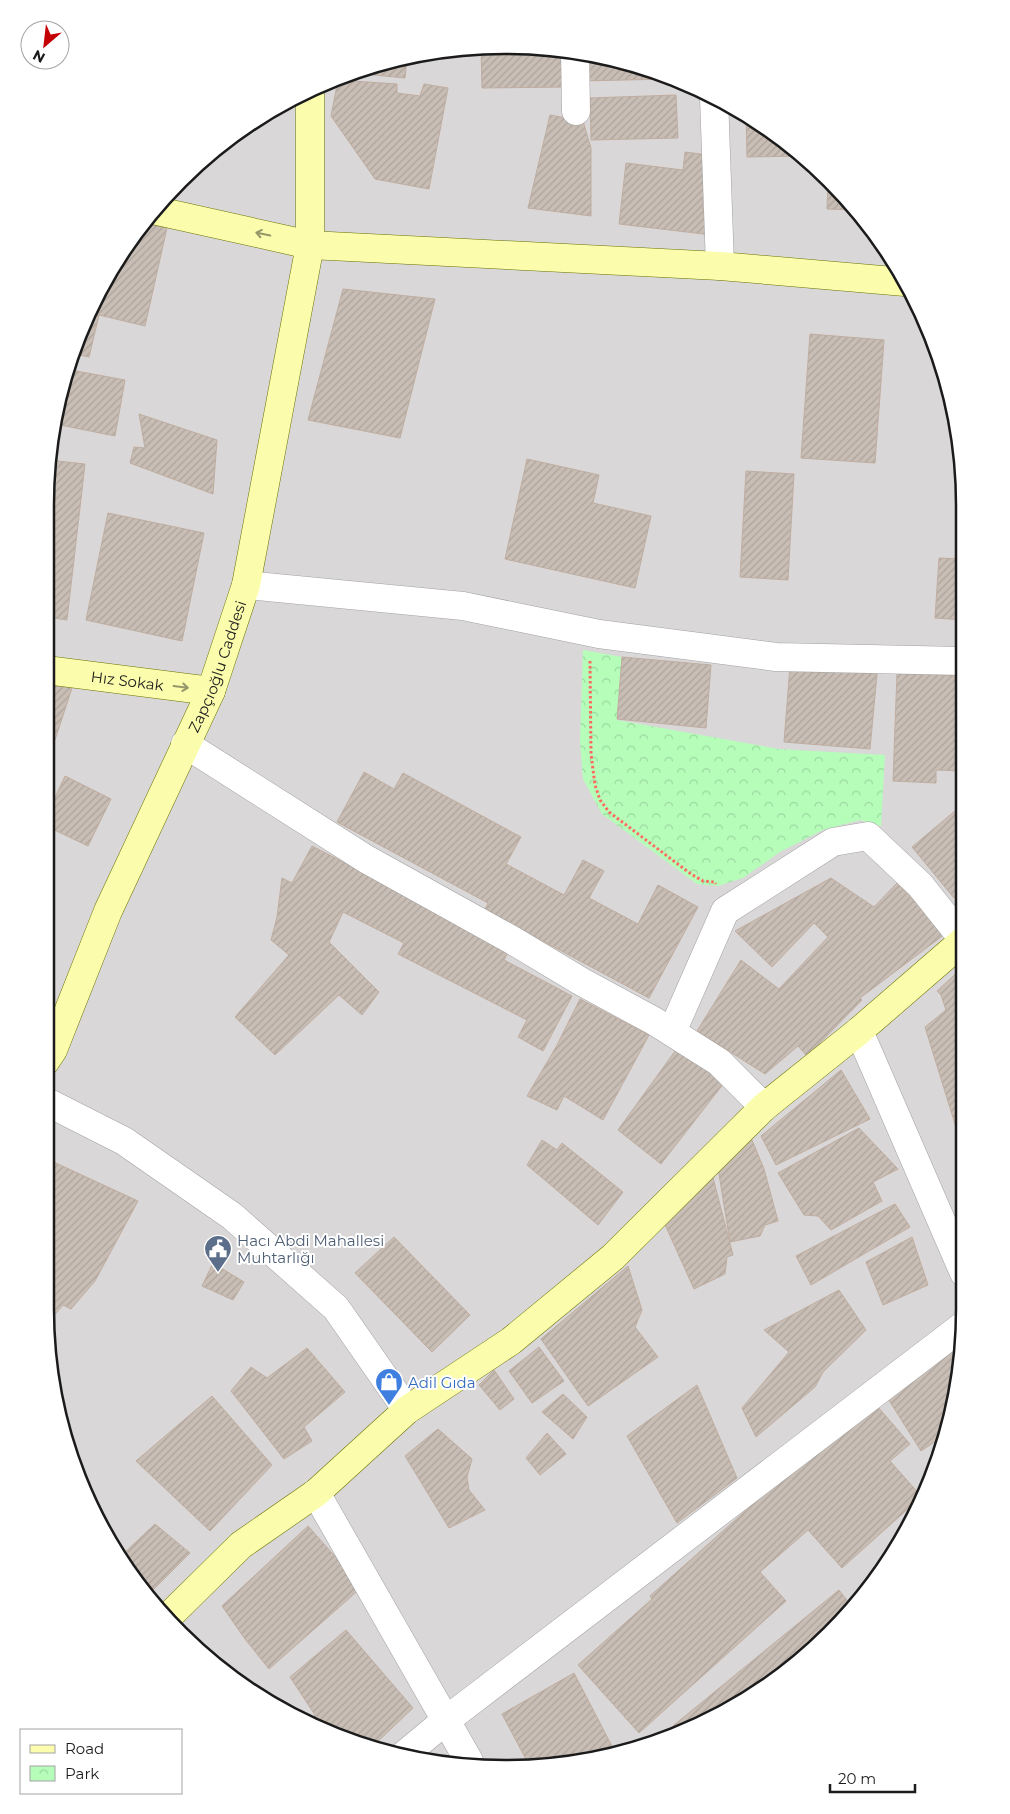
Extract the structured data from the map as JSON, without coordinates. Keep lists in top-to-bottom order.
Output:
{
  "streets": {
    "main road": ["Zapçıoğlu Caddesi", "Hız Sokak"]
  },
  "crossings": [
    ["Zapçıoğlu Caddesi", "Hız Sokak"]
  ],
  "one_way": ["Hız Sokak"],
  "places": {
    "public building": ["Hacı Abdi Mahallesi Muhtarlığı"],
    "shop": ["Adil Gıda"]
  },
  "legend": ["Road", "Park"],
  "scale_bar": "20 m",
  "north": "bottom left"
}
